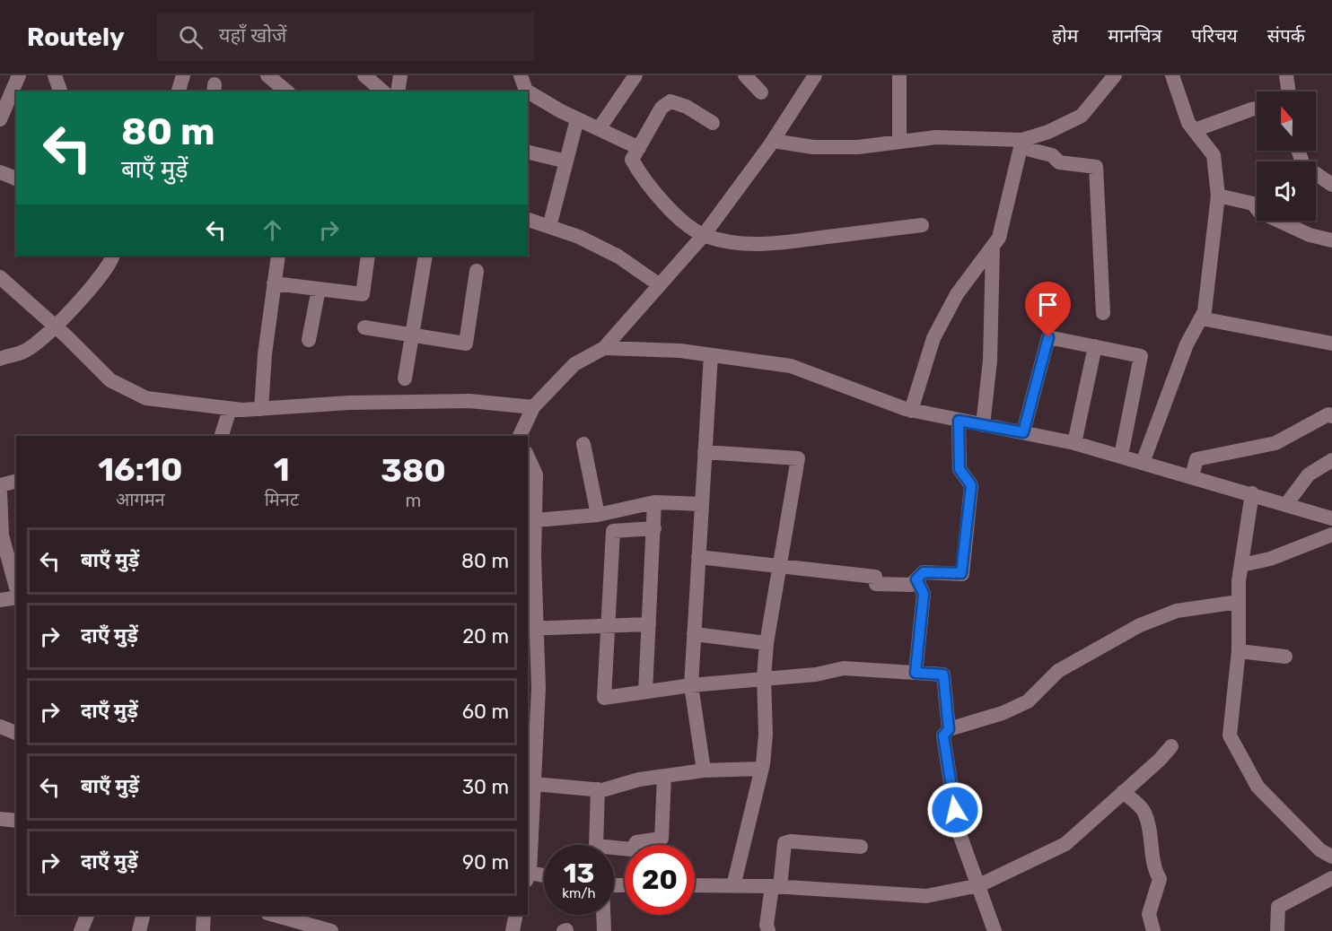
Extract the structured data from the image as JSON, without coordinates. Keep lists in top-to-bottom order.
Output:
{
  "north": "top",
  "page": {
    "header": "Routely",
    "search": "यहाँ खोजें",
    "nav": [
      "होम",
      "मानचित्र",
      "परिचय",
      "संपर्क"
    ],
    "turn": ["80 m", "बाएँ मुड़ें"],
    "eta": [
      "16:10",
      "आगमन",
      "1",
      "मिनट",
      "380",
      "m"
    ],
    "list": [
      {
        "name": "बाएँ मुड़ें",
        "value": "80 m"
      },
      {
        "name": "दाएँ मुड़ें",
        "value": "20 m"
      },
      {
        "name": "दाएँ मुड़ें",
        "value": "60 m"
      },
      {
        "name": "बाएँ मुड़ें",
        "value": "30 m"
      },
      {
        "name": "दाएँ मुड़ें",
        "value": "90 m"
      }
    ],
    "speed": "13 km/h",
    "limit": "20"
  }
}
